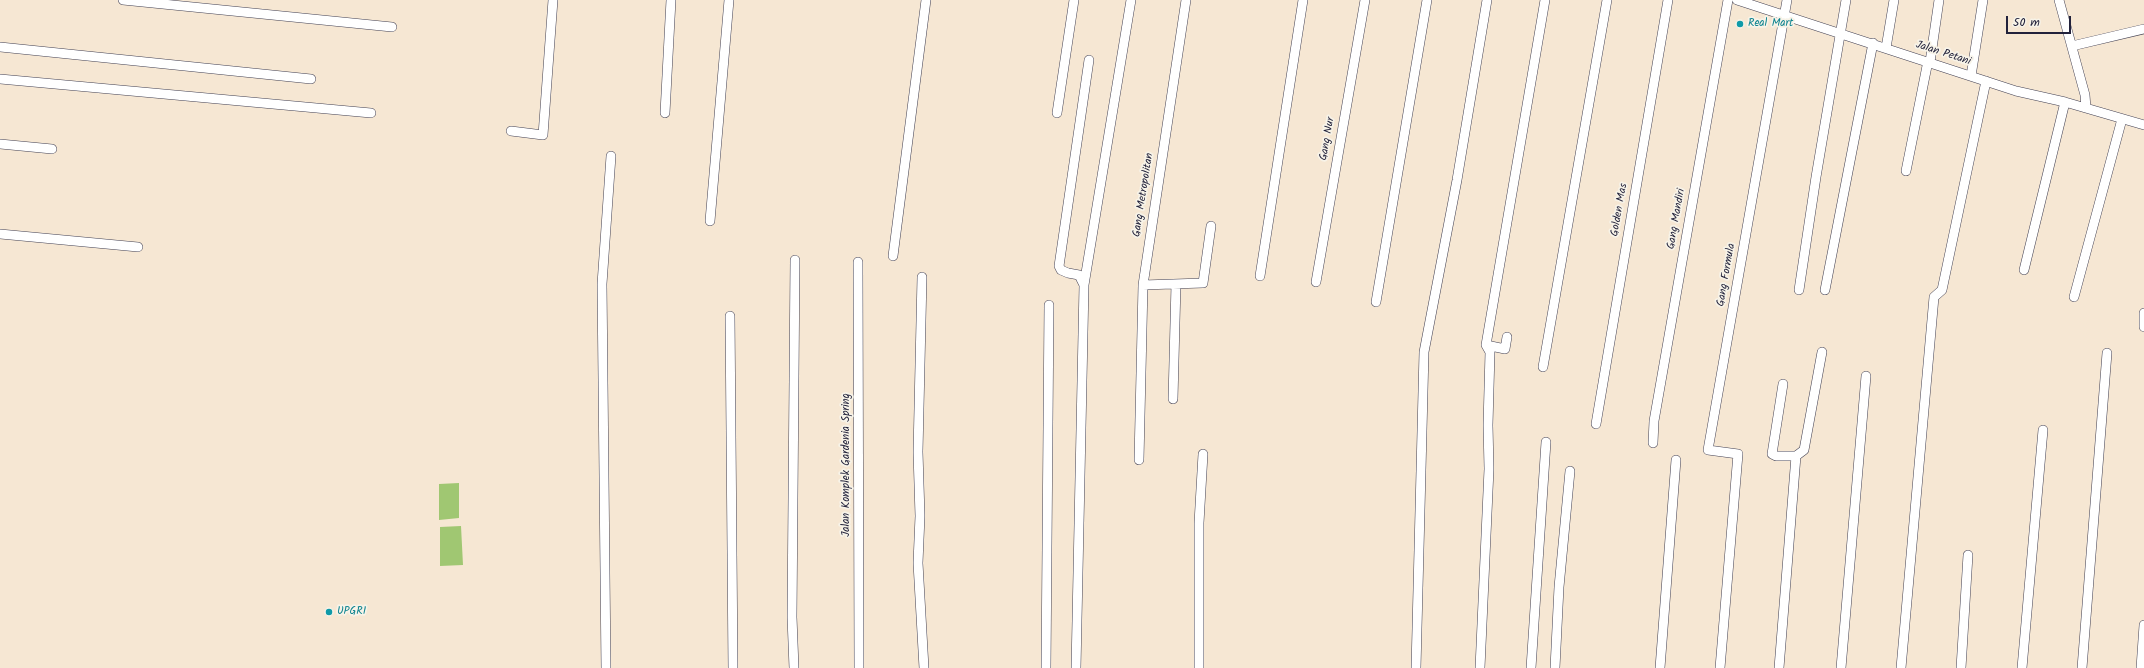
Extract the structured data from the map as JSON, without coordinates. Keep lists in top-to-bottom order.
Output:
{
  "streets": {
    "street": [
      "Jalan Petani",
      "Gang Nur",
      "Gang Metropolitan",
      "Golden Mas",
      "Gang Mandiri",
      "Gang Formula",
      "Jalan Komplek Gardenia Spring"
    ]
  },
  "crossings": [
    ["Jalan Petani", "Gang Formula"]
  ],
  "places": ["Real Mart", "UPGRI"],
  "scale_bar": "50 m"
}
